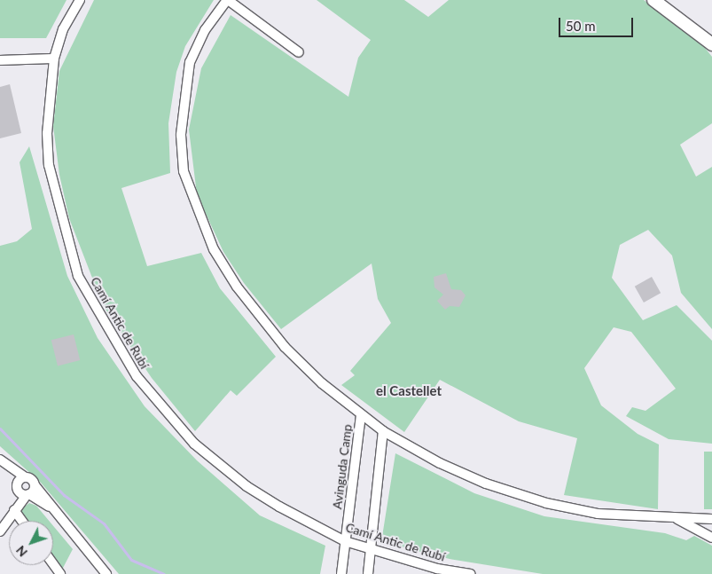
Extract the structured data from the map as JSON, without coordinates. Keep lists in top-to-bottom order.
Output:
{
  "streets": {
    "street": ["Camí Antic de Rubí", "Avinguda Camp"]
  },
  "crossings": [
    ["Camí Antic de Rubí", "Avinguda Camp"]
  ],
  "districts": ["el Castellet"],
  "scale_bar": "50 m",
  "north": "bottom left"
}
